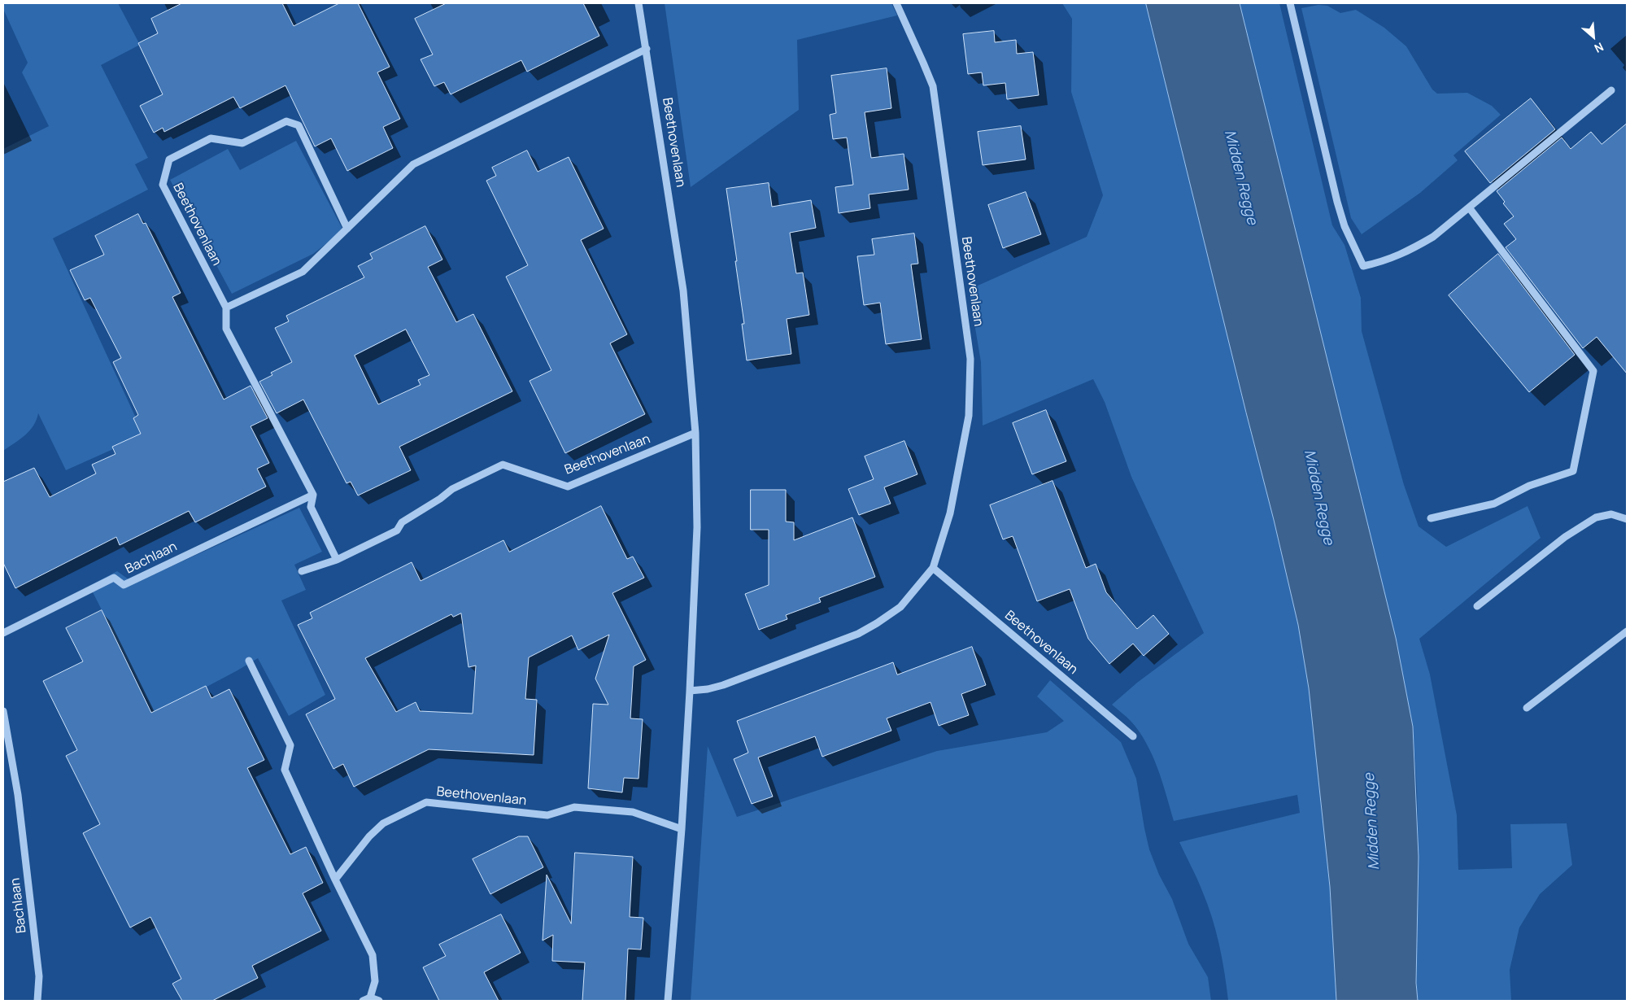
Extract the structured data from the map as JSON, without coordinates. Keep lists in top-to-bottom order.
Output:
{
  "streets": {
    "street": ["Beethovenlaan", "Bachlaan"]
  },
  "crossings": [
    ["Beethovenlaan", "Bachlaan"]
  ],
  "water": ["Midden Regge"],
  "north": "bottom right"
}
